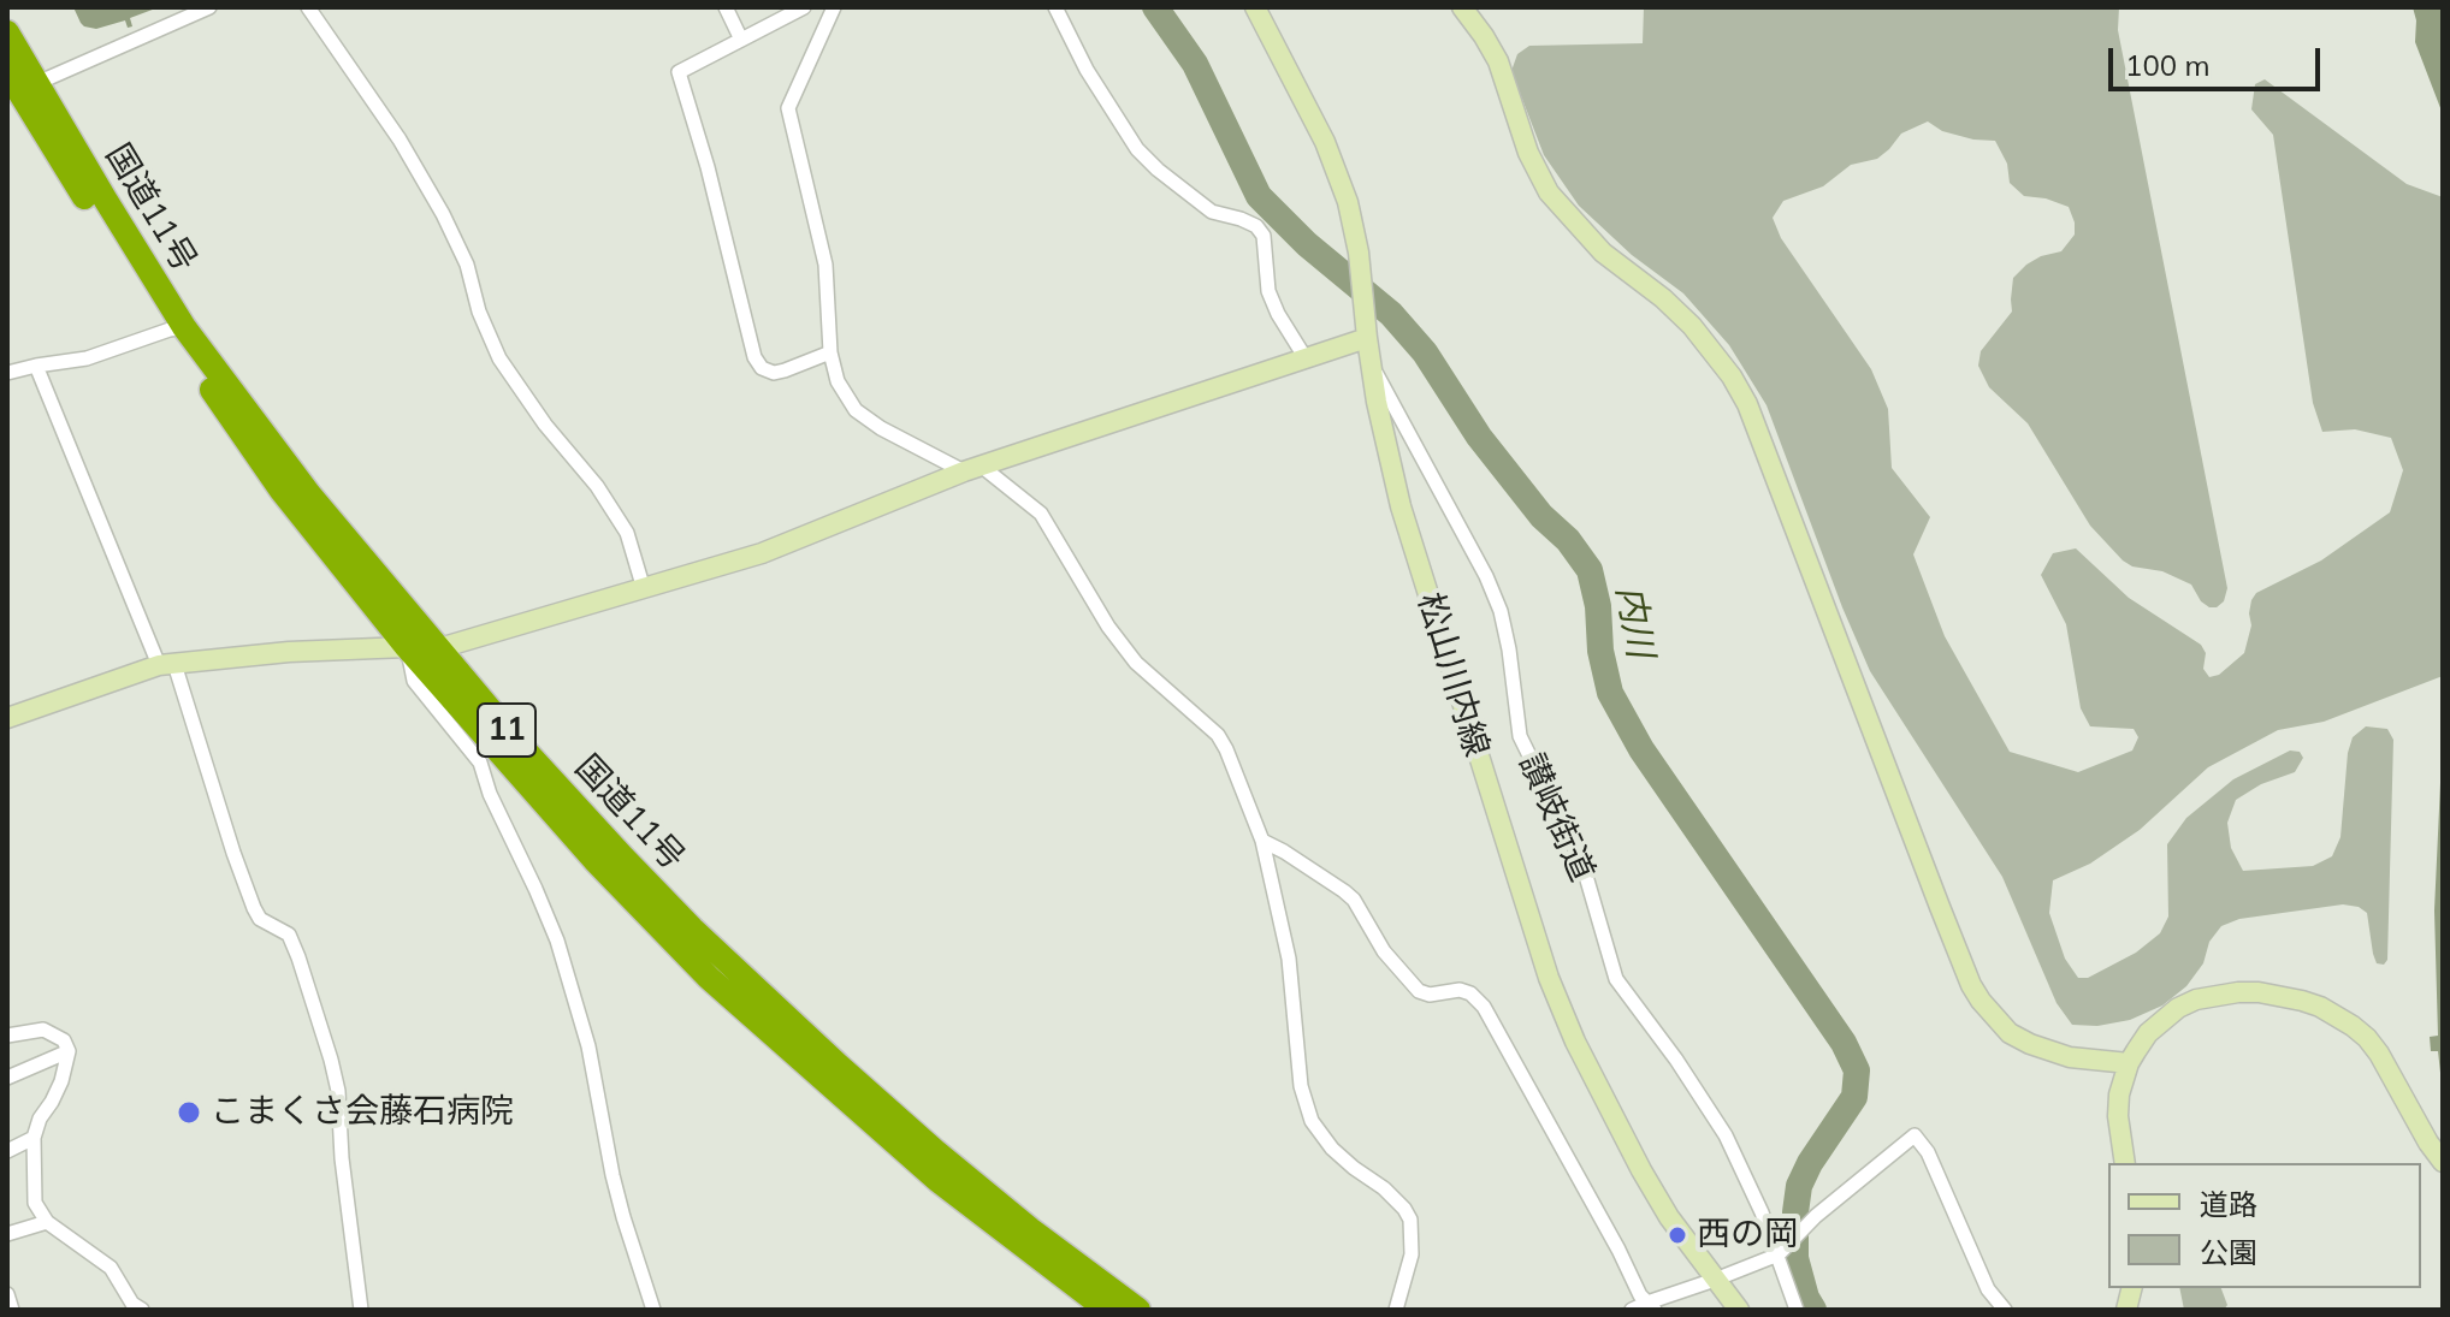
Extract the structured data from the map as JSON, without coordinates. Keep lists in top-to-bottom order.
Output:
{
  "streets": {
    "highway": ["国道11号", "11"],
    "street": ["松山川内線", "讃岐街道"]
  },
  "crossings": [
    ["松山川内線", "讃岐街道"]
  ],
  "water": ["内川"],
  "places": ["こまくさ会藤石病院", "西の岡"],
  "legend": ["道路", "公園"],
  "scale_bar": "100 m"
}
